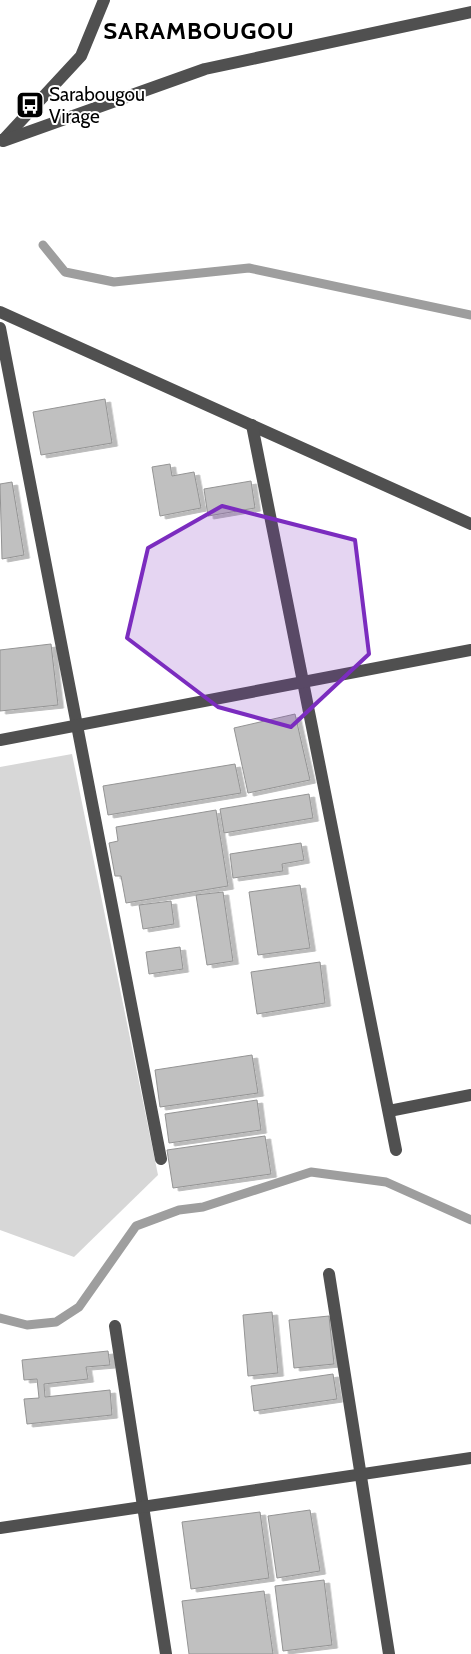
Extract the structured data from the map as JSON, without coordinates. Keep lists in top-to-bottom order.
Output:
{
  "districts": ["SARAMBOUGOU"],
  "places": {
    "bus stop": ["Sarabougou Virage"]
  }
}
